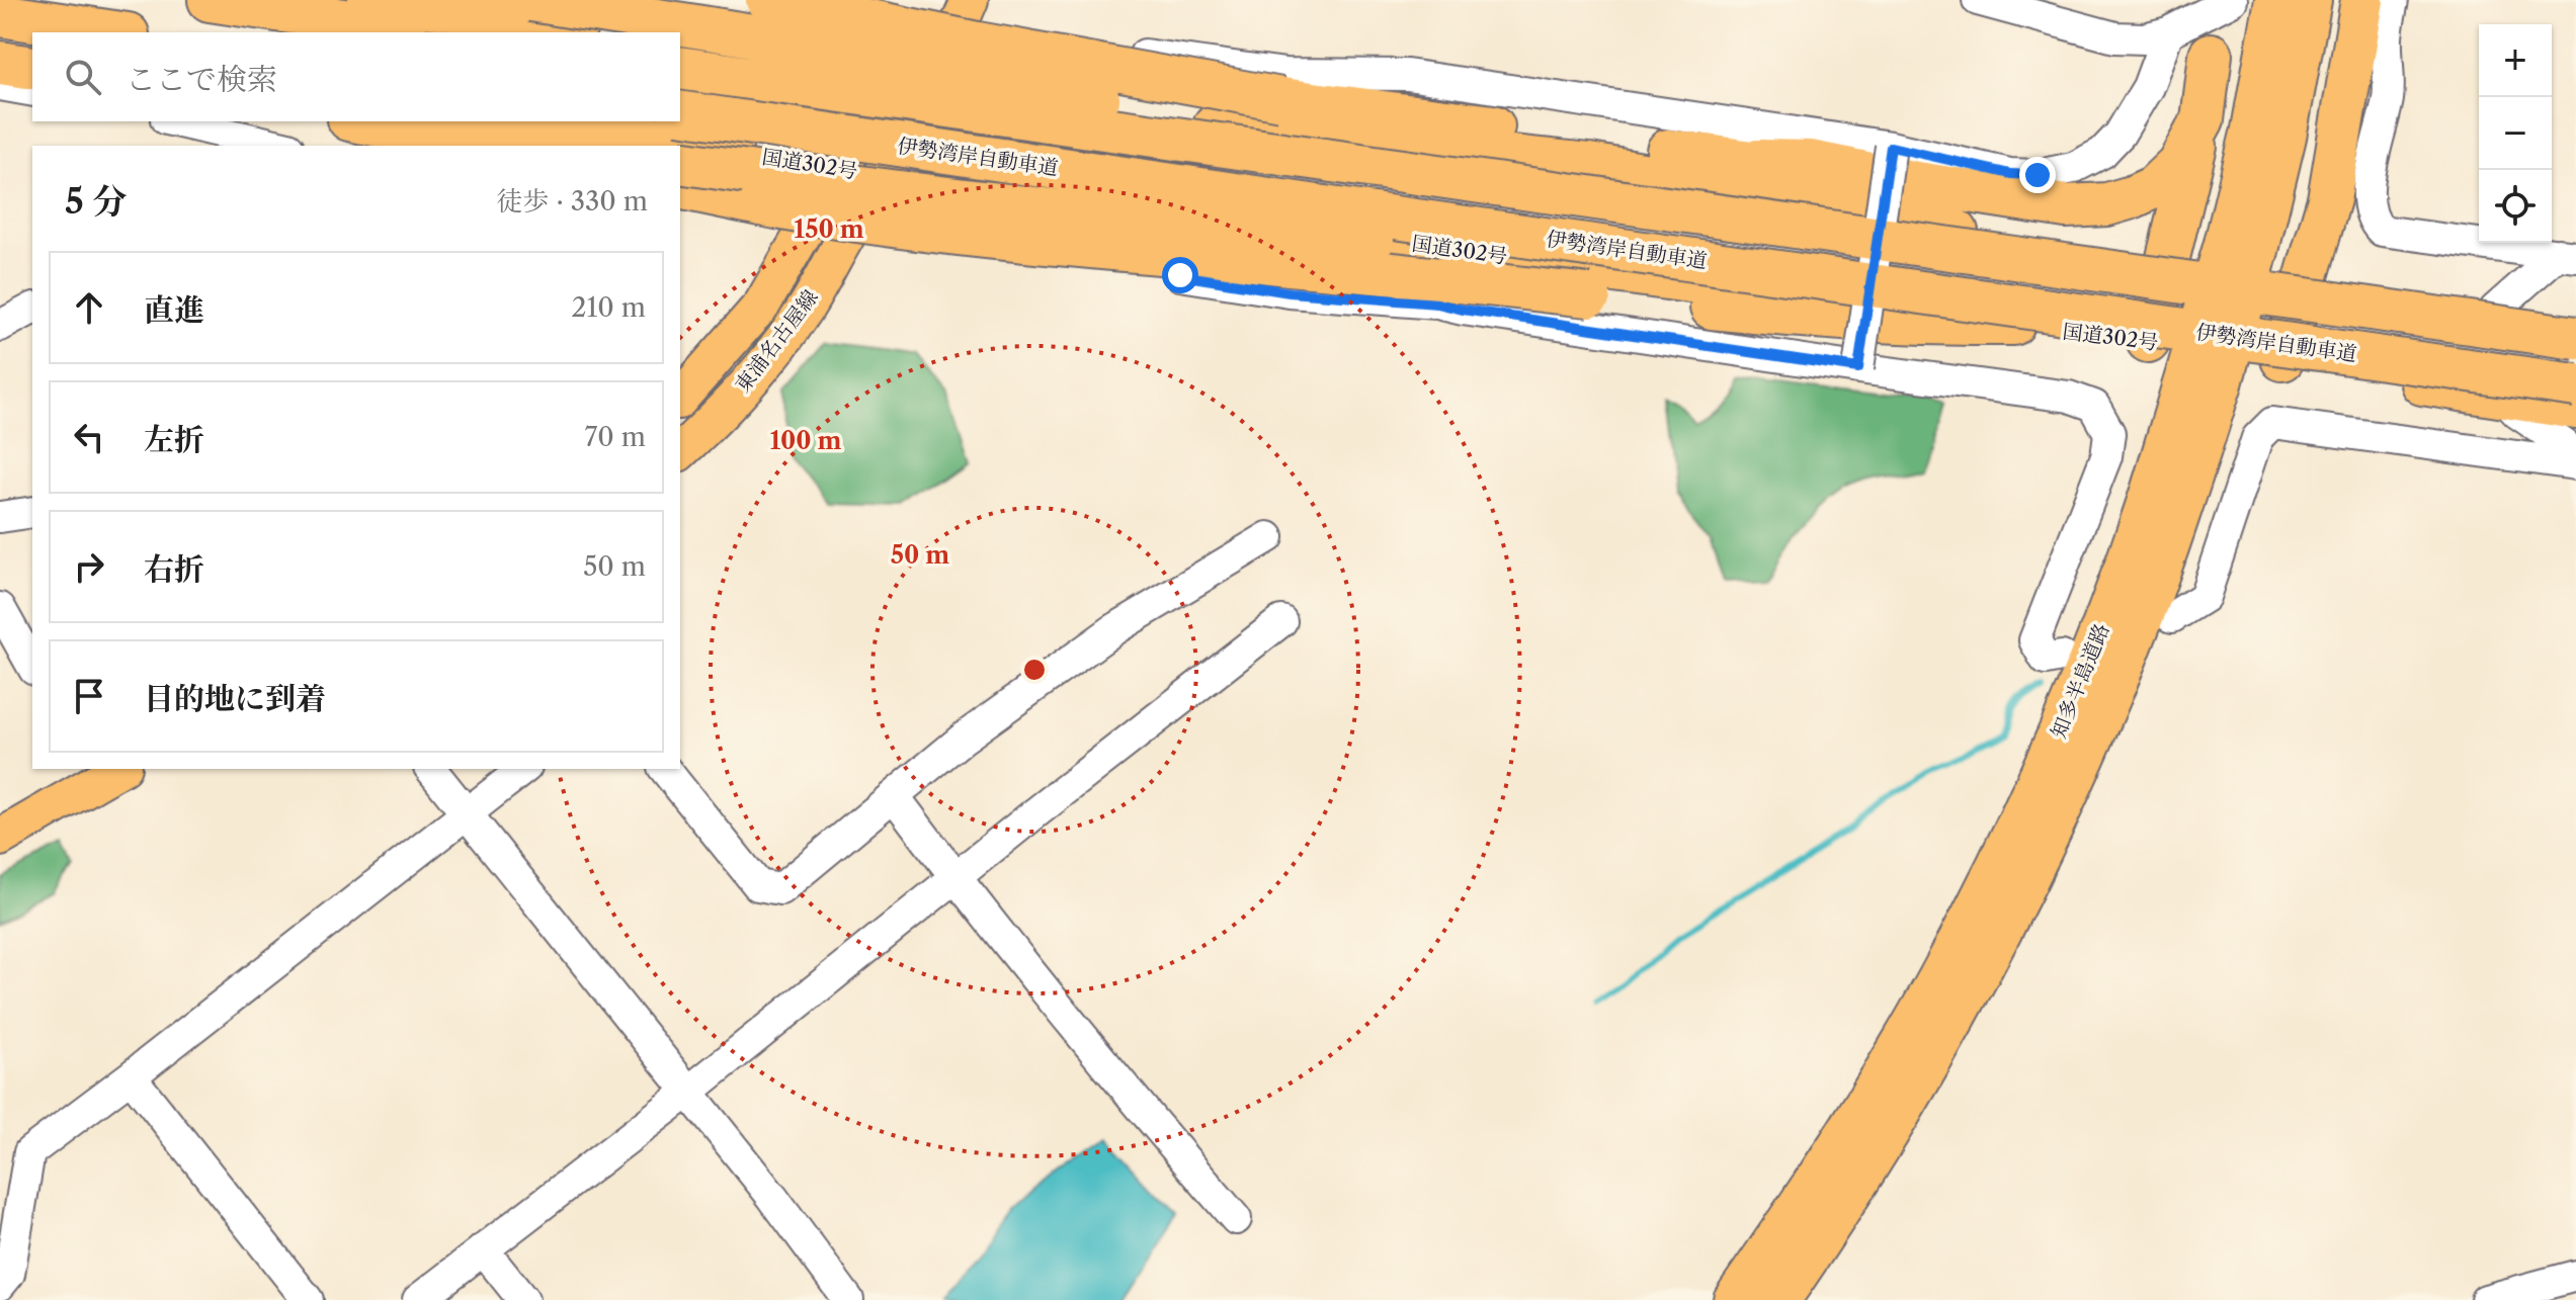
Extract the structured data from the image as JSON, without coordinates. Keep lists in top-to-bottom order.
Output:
{
  "streets": {
    "highway": ["伊勢湾岸自動車道", "国道302号", "知多半島道路"],
    "main road": ["東浦名古屋線"]
  },
  "crossings": [
    ["伊勢湾岸自動車道", "国道302号"],
    ["国道302号", "東浦名古屋線"]
  ],
  "page": {
    "map_buttons": ["+", "−"],
    "search": "ここで検索",
    "heading": ["5 分", "徒歩 · 330 m"],
    "list": [
      ["直進", "210 m"],
      ["左折", "70 m"],
      ["右折", "50 m"],
      "目的地に到着"
    ]
  },
  "rings": ["150 m", "100 m", "50 m"]
}
